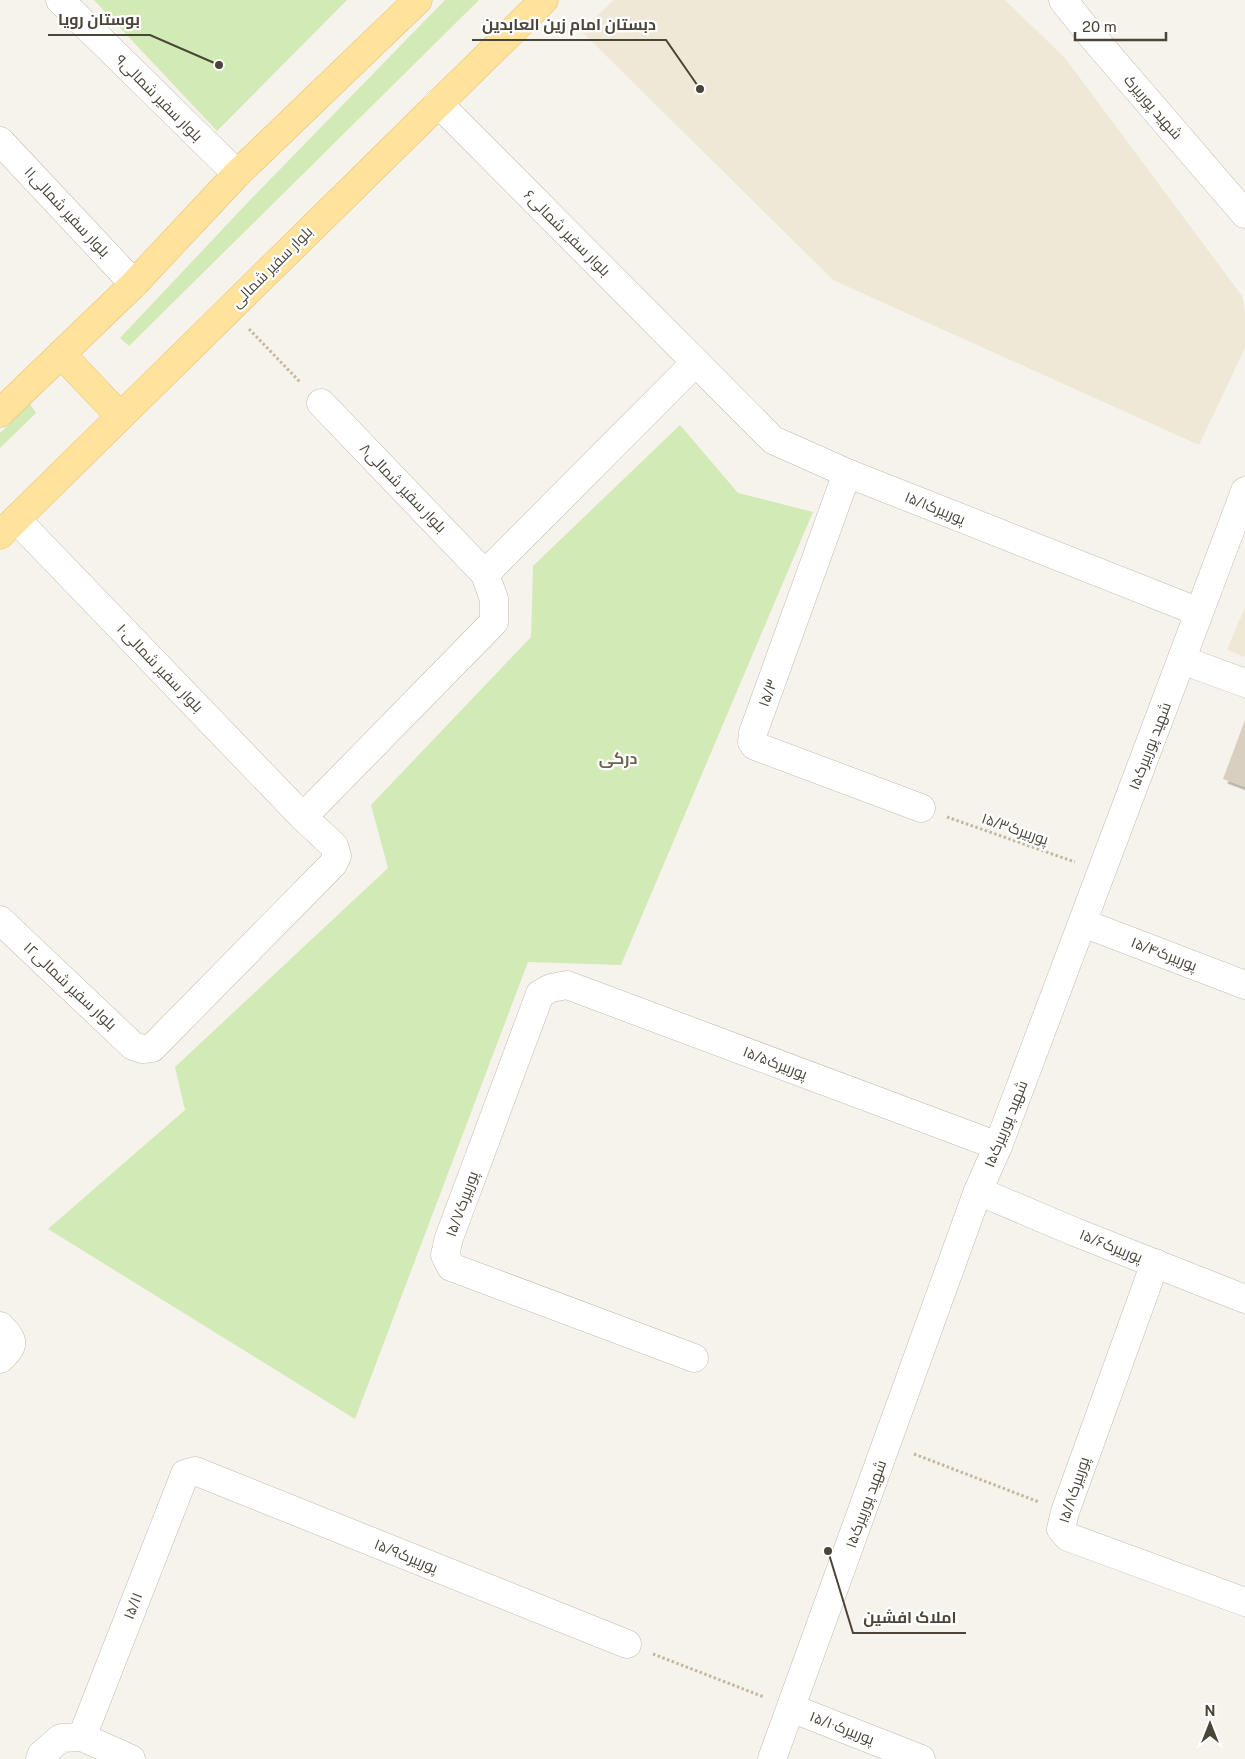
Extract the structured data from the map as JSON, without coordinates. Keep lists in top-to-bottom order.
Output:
{
  "streets": {
    "main road": ["بلوار سفیر شمالی"],
    "street": [
      "بلوار سفیر شمالی۹",
      "شهید پوربیرک",
      "بلوار سفیر شمالی۱۱",
      "بلوار سفیر شمالی۶",
      "بلوار سفیر شمالی۸",
      "پوربیرک۱۵/۱",
      "بلوار سفیر شمالی۱۰",
      "۱۵/۳",
      "شهید پوربیرک۱۵",
      "پوربیرک۱۵/۴",
      "بلوار سفیر شمالی۱۲",
      "پوربیرک۱۵/۵",
      "پوربیرک۱۵/۷",
      "پوربیرک۱۵/۶",
      "پوربیرک۱۵/۸",
      "پوربیرک۱۵/۹",
      "۱۵/۱۱",
      "پوربیرک۱۵/۱۰"
    ],
    "path": ["پوربیرک۱۵/۳"]
  },
  "crossings": [
    ["بلوار سفیر شمالی۶", "بلوار سفیر شمالی"],
    ["بلوار سفیر شمالی۶", "پوربیرک۱۵/۱"],
    ["بلوار سفیر شمالی", "بلوار سفیر شمالی۱۰"],
    ["پوربیرک۱۵/۱", "۱۵/۳"],
    ["پوربیرک۱۵/۱", "شهید پوربیرک۱۵"],
    ["بلوار سفیر شمالی۱۰", "بلوار سفیر شمالی۱۲"],
    ["۱۵/۳", "پوربیرک۱۵/۳"],
    ["شهید پوربیرک۱۵", "پوربیرک۱۵/۳"],
    ["شهید پوربیرک۱۵", "پوربیرک۱۵/۴"],
    ["شهید پوربیرک۱۵", "پوربیرک۱۵/۵"],
    ["شهید پوربیرک۱۵", "پوربیرک۱۵/۶"],
    ["شهید پوربیرک۱۵", "پوربیرک۱۵/۱۰"],
    ["پوربیرک۱۵/۵", "پوربیرک۱۵/۷"],
    ["پوربیرک۱۵/۶", "پوربیرک۱۵/۸"],
    ["پوربیرک۱۵/۹", "۱۵/۱۱"]
  ],
  "districts": ["درکی"],
  "places": ["بوستان رویا", "دبستان امام زین العابدین", "املاک افشین"],
  "scale_bar": "20 m",
  "north": "top"
}
